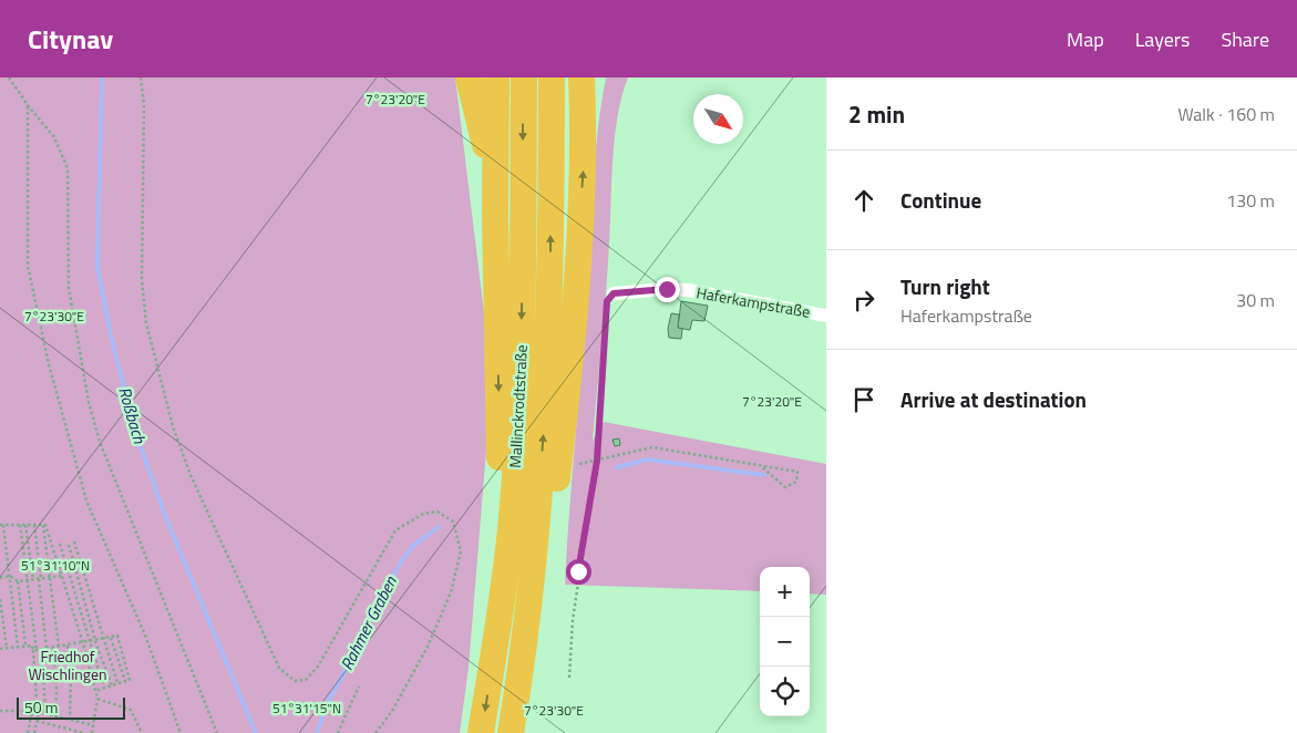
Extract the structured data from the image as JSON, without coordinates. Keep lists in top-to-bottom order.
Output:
{
  "streets": {
    "highway": ["Mallinckrodtstraße"],
    "street": ["Haferkampstraße"]
  },
  "water": ["Roßbach", "Rahmer Graben"],
  "parks": ["Friedhof Wischlingen"],
  "scale_bar": "50 m",
  "north": "bottom right",
  "page": {
    "header": "Citynav",
    "nav": ["Map", "Layers", "Share"],
    "heading": ["2 min", "Walk · 160 m"],
    "list": [
      ["Continue", "130 m"],
      ["Turn right", "Haferkampstraße", "30 m"],
      "Arrive at destination"
    ],
    "map_buttons": ["+", "−"],
    "scale": "50 m"
  },
  "coordinates": [
    "7°23'20\"E",
    "7°23'30\"E",
    "51°31'10\"N",
    "51°31'15\"N"
  ]
}
